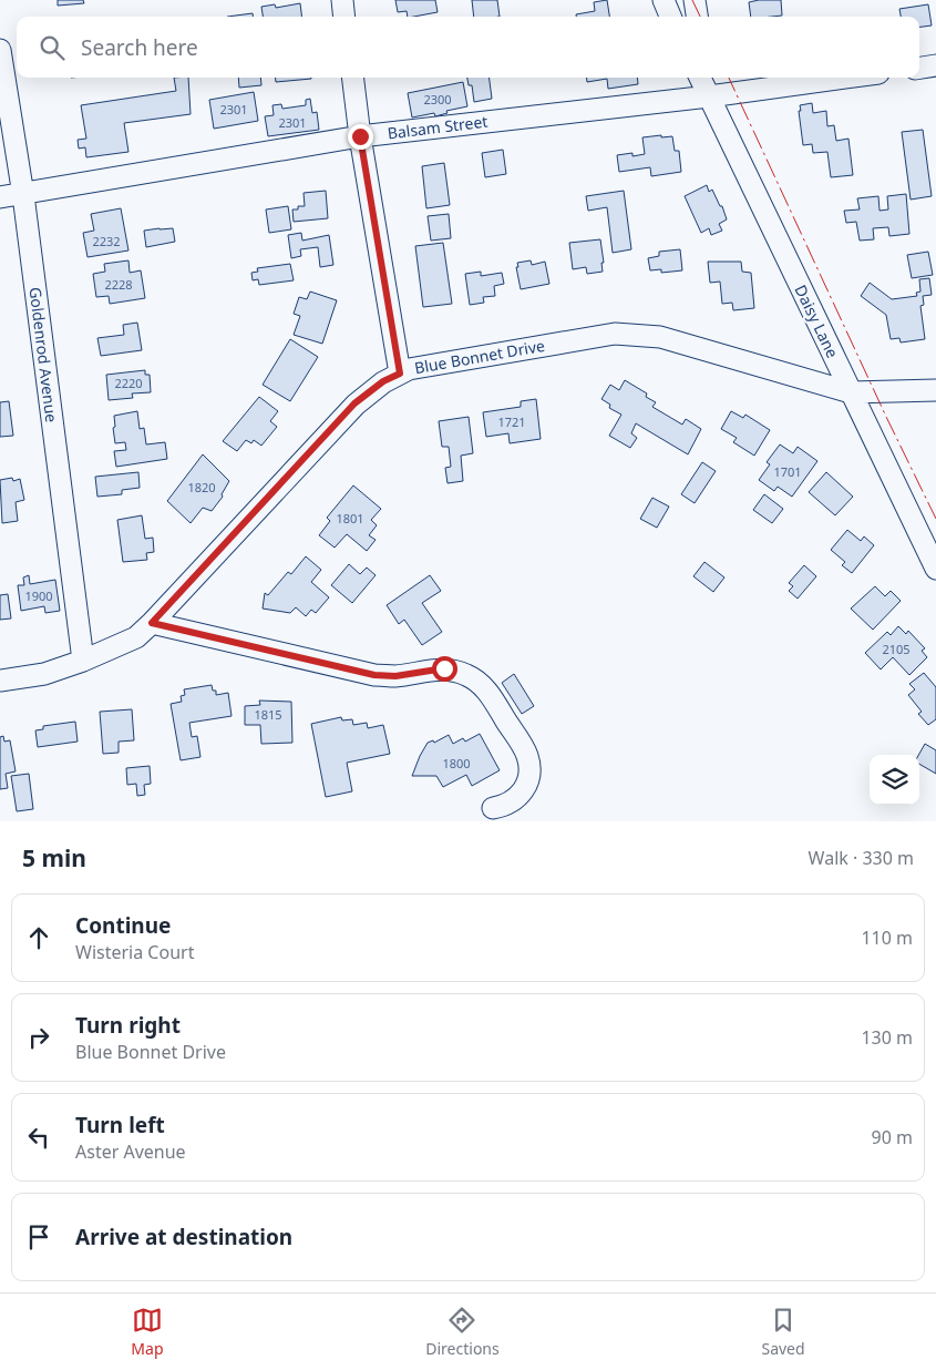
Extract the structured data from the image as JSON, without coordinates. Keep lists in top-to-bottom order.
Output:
{
  "streets": {
    "street": [
      "Balsam Street",
      "Daisy Lane",
      "Goldenrod Avenue",
      "Blue Bonnet Drive"
    ]
  },
  "crossings": [
    ["Balsam Street", "Daisy Lane"],
    ["Balsam Street", "Goldenrod Avenue"],
    ["Daisy Lane", "Blue Bonnet Drive"],
    ["Goldenrod Avenue", "Blue Bonnet Drive"]
  ],
  "house_numbers": [
    "2300",
    "2301",
    "2301",
    "2232",
    "2228",
    "2220",
    "1721",
    "1701",
    "1820",
    "1801",
    "1900",
    "2105",
    "1815",
    "1800"
  ],
  "page": {
    "search": "Search here",
    "heading": ["5 min", "Walk · 330 m"],
    "list": [
      ["Continue", "Wisteria Court", "110 m"],
      ["Turn right", "Blue Bonnet Drive", "130 m"],
      ["Turn left", "Aster Avenue", "90 m"],
      "Arrive at destination"
    ],
    "nav": ["Map", "Directions", "Saved"]
  }
}
